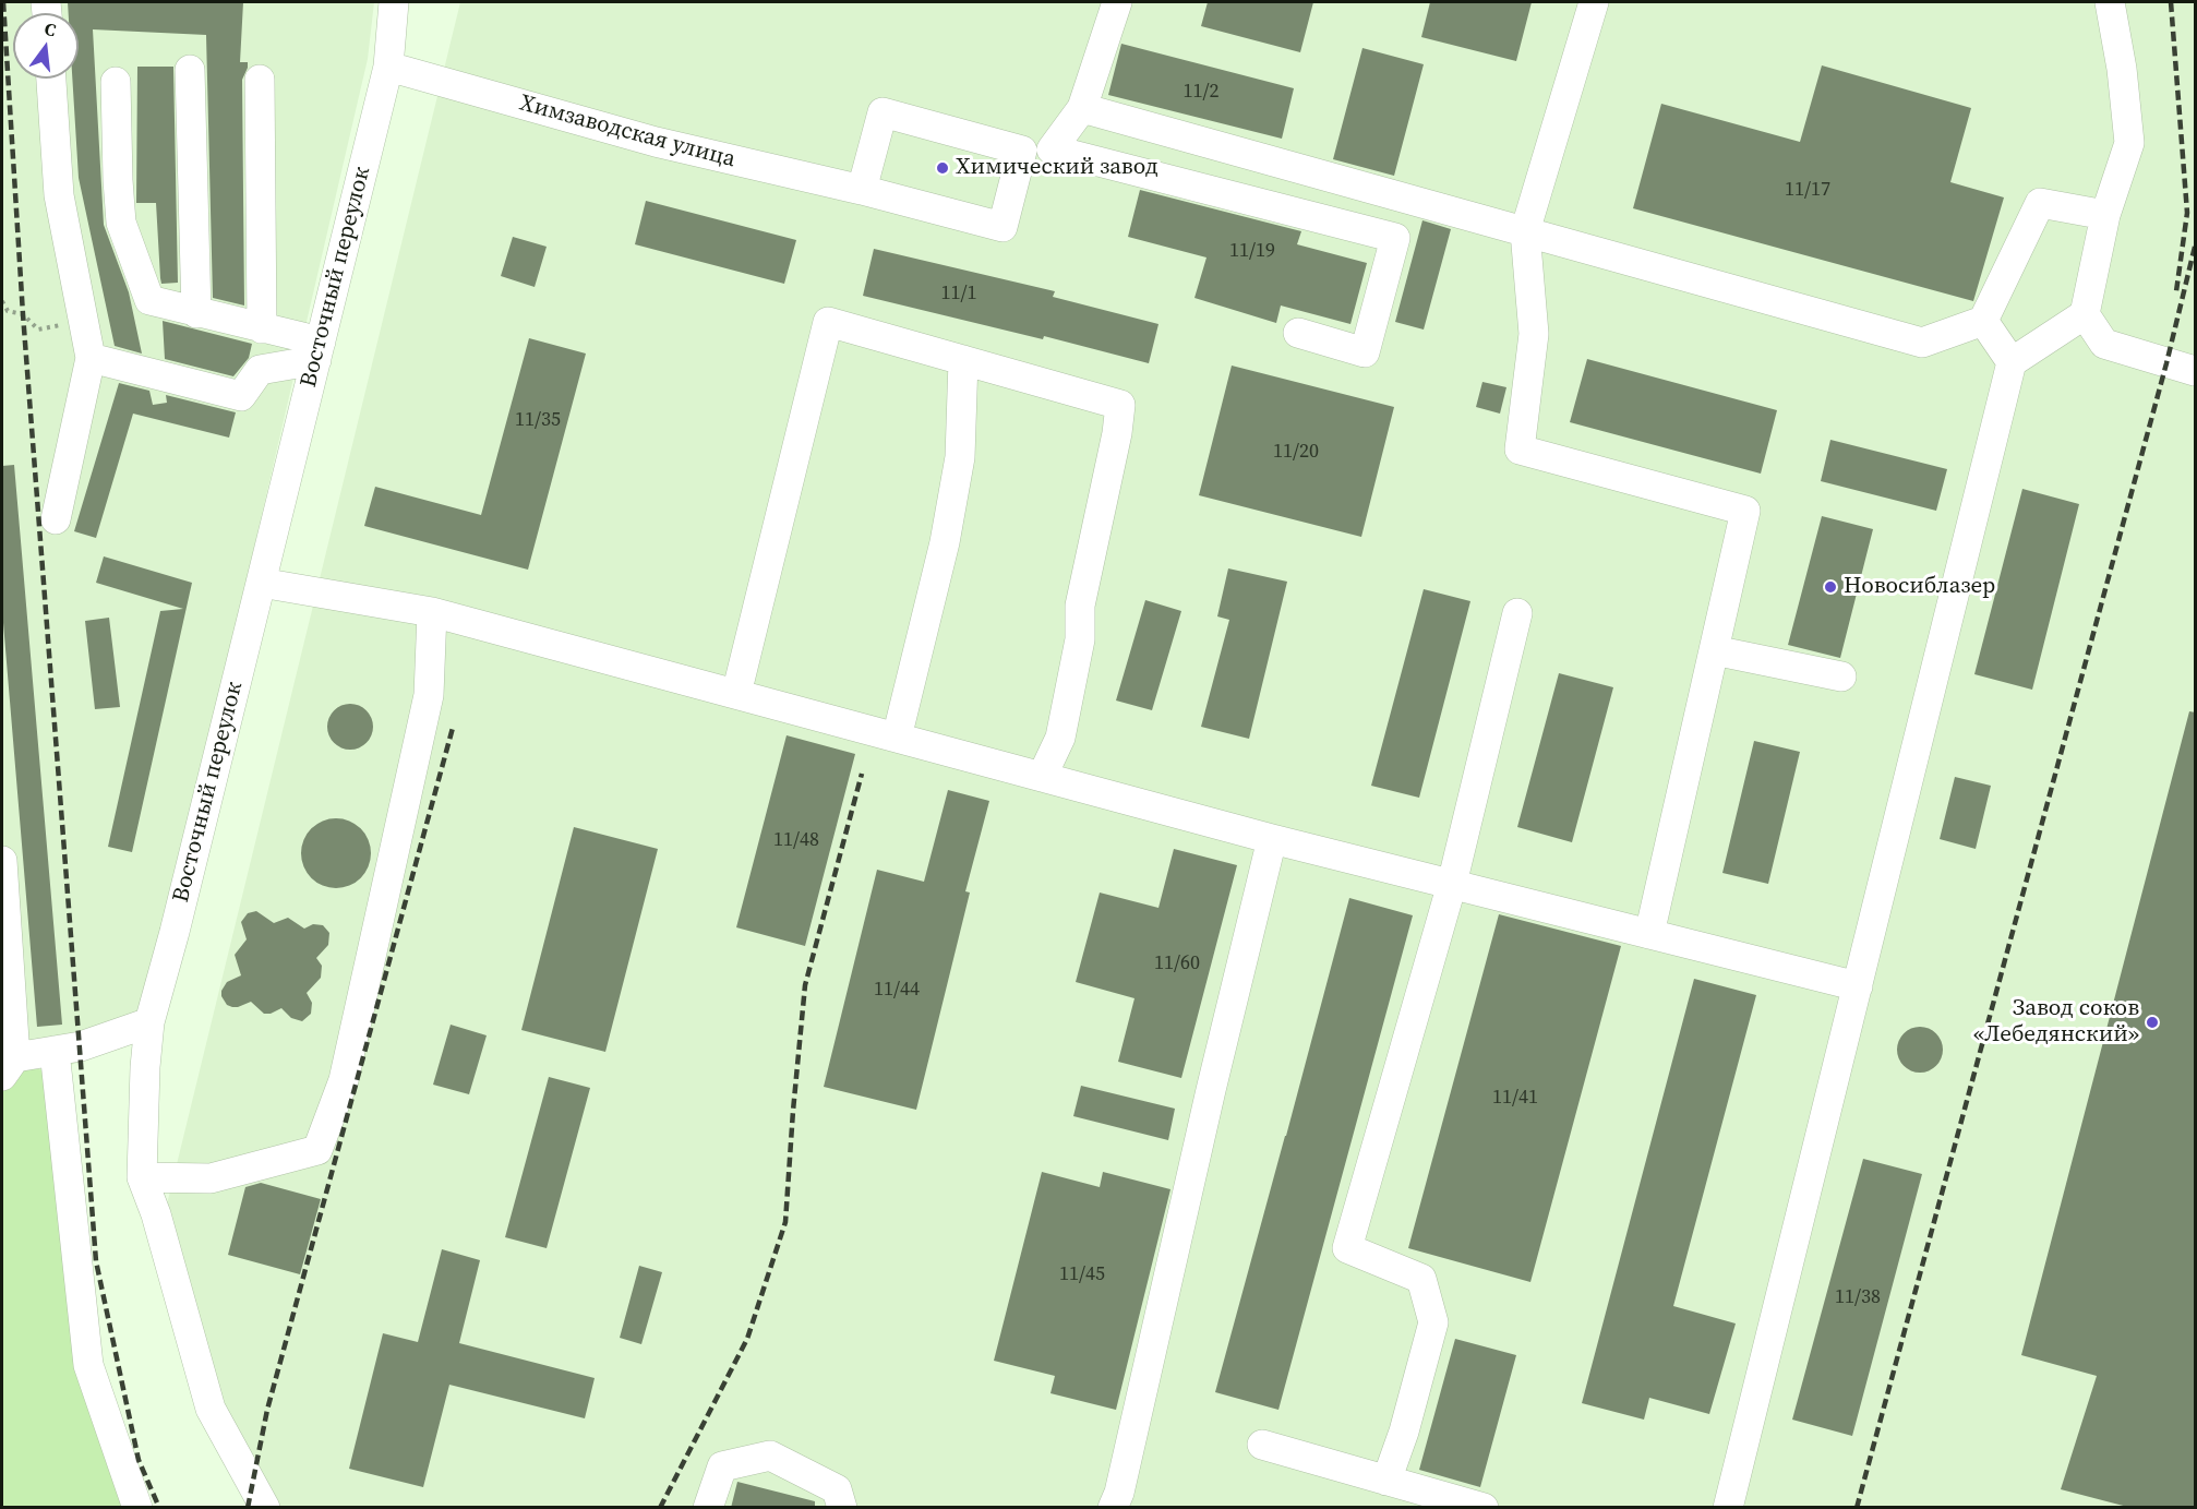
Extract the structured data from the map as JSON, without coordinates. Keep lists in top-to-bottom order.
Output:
{
  "streets": {
    "street": ["Химзаводская улица", "Восточный переулок"]
  },
  "crossings": [
    ["Химзаводская улица", "Восточный переулок"]
  ],
  "places": ["Химический завод", "Новосиблазер", "Завод соков «Лебедянский»"],
  "house_numbers": [
    "11/2",
    "11/17",
    "11/19",
    "11/1",
    "11/35",
    "11/20",
    "11/48",
    "11/60",
    "11/44",
    "11/41",
    "11/45",
    "11/38"
  ],
  "north": "top"
}
